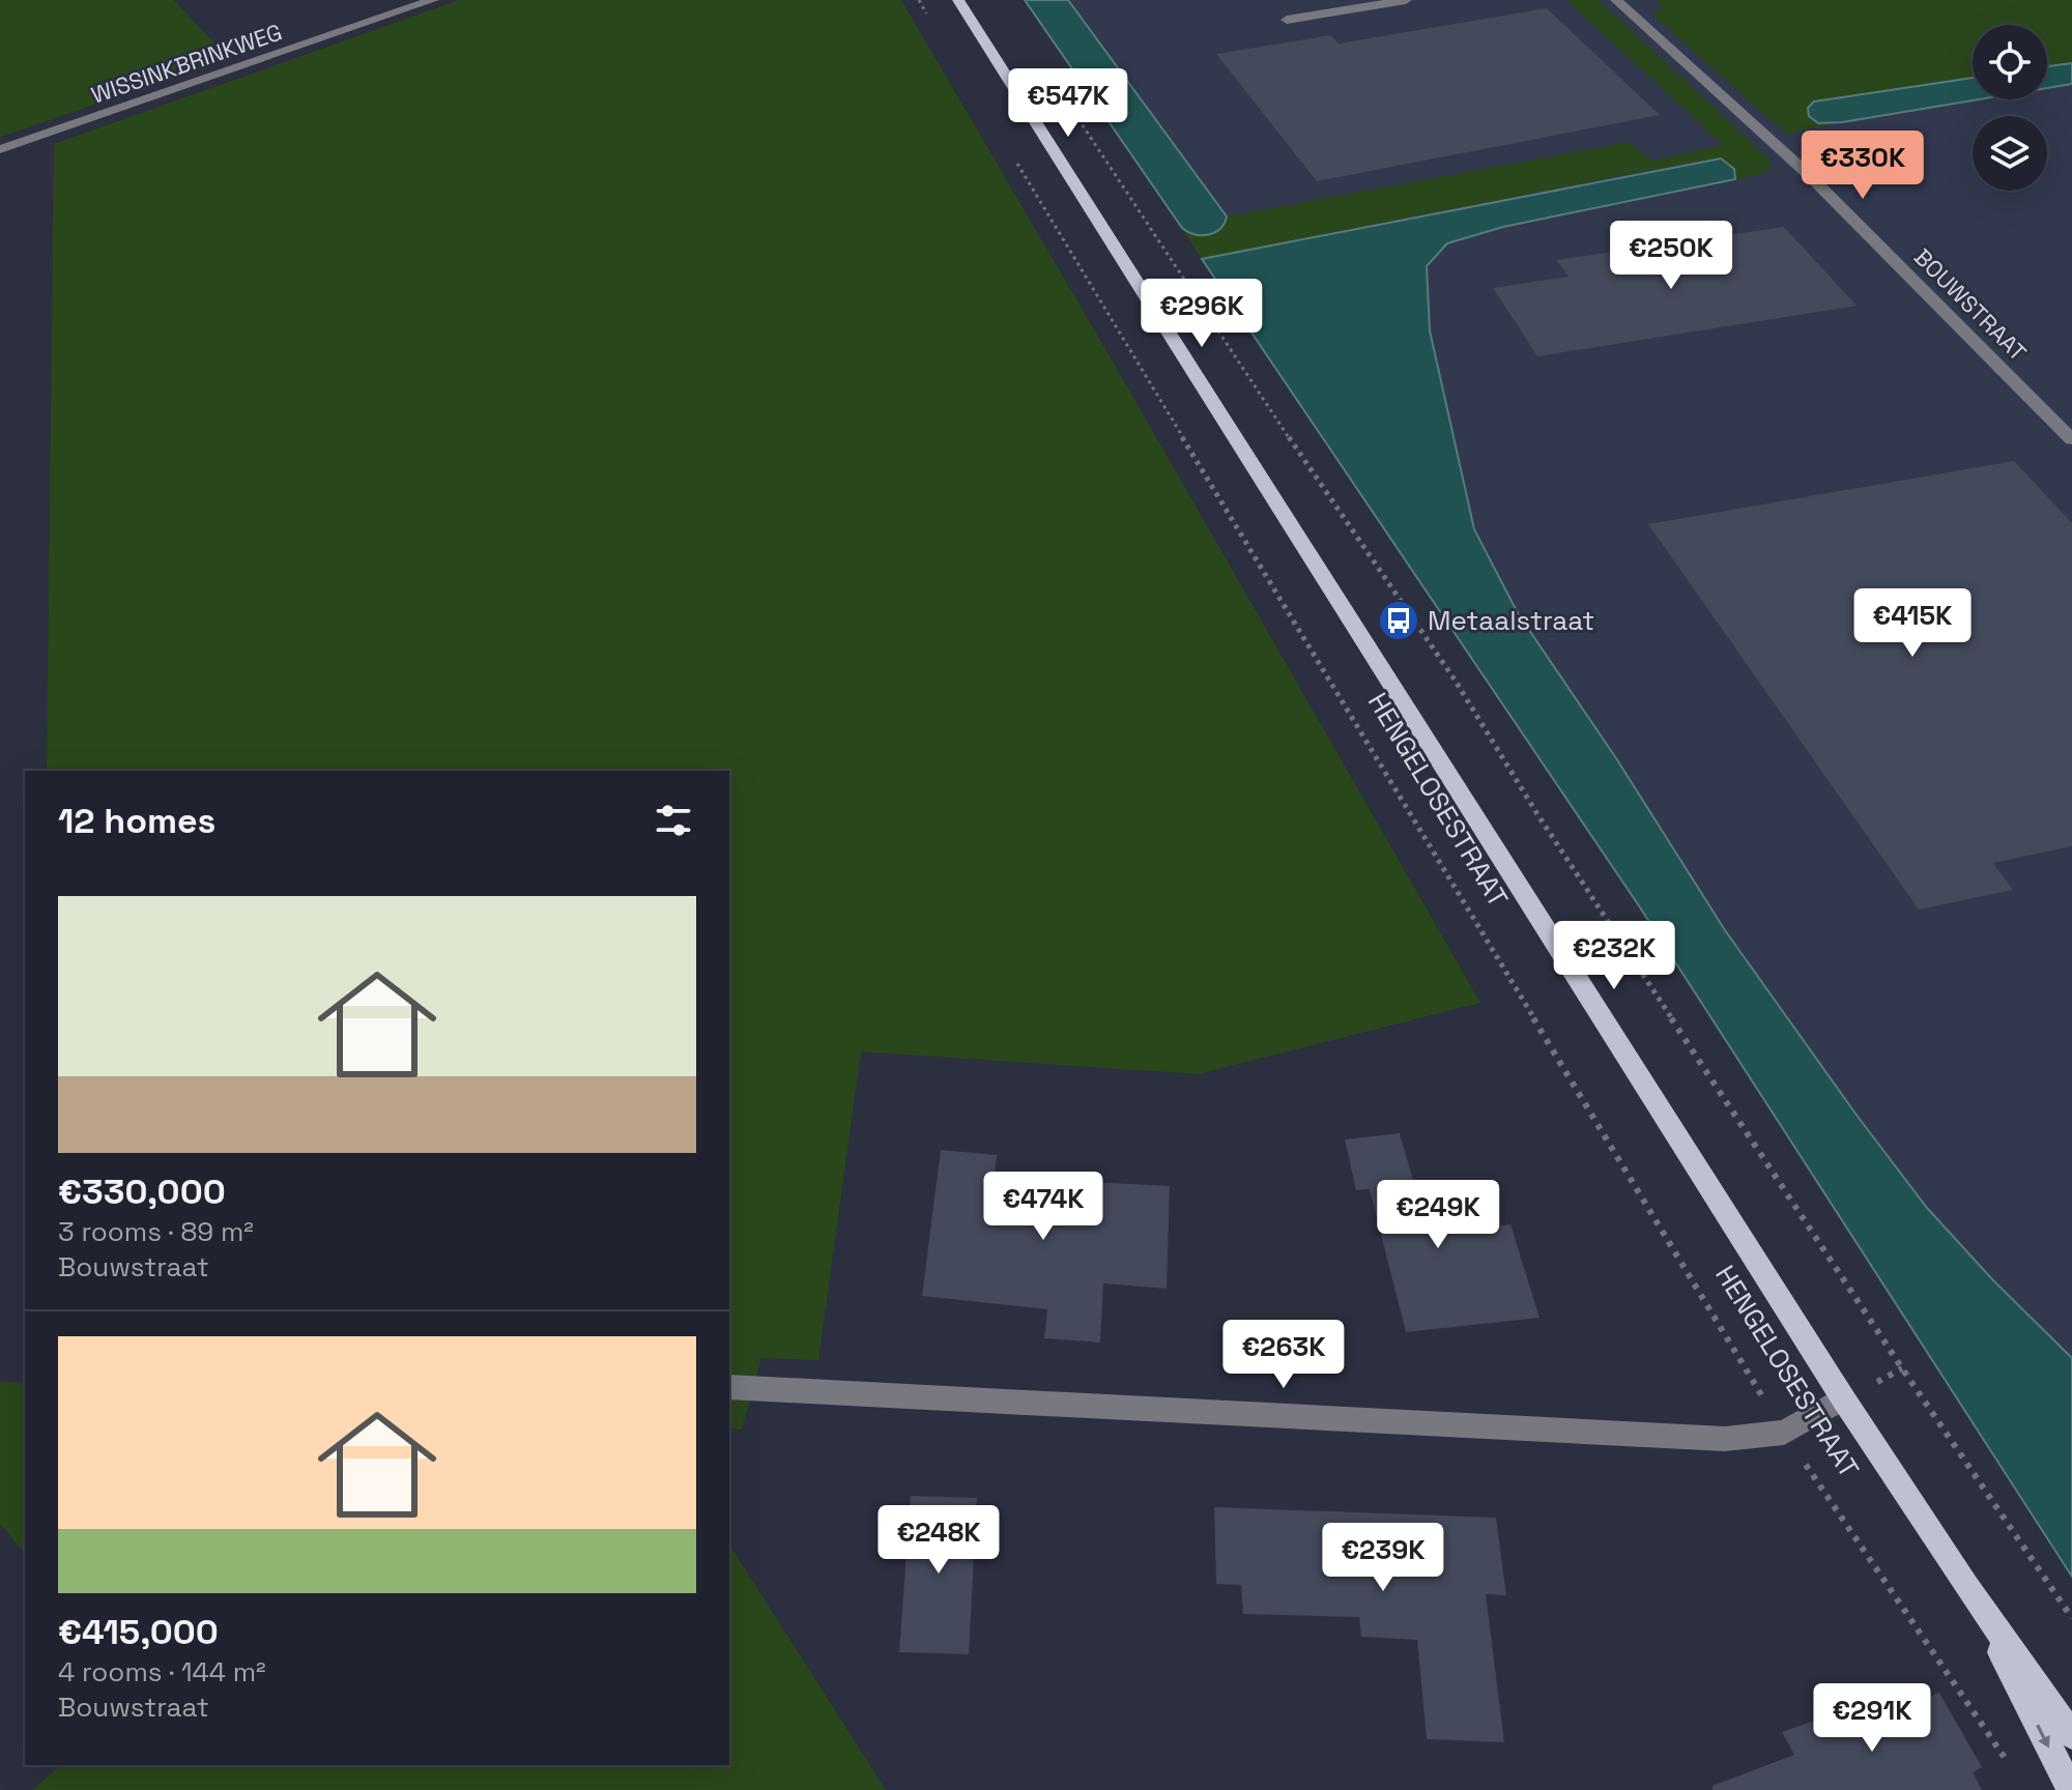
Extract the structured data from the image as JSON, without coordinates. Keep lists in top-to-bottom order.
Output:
{
  "streets": {
    "main road": ["HENGELOSESTRAAT"],
    "street": ["WISSINKBRINKWEG", "BOUWSTRAAT"]
  },
  "places": {
    "bus stop": ["Metaalstraat"]
  },
  "page": {
    "price": [
      "€547K",
      "€330K",
      "€250K",
      "€296K",
      "€415K",
      "€232K",
      "€474K",
      "€249K",
      "€263K",
      "€248K",
      "€239K",
      "€291K"
    ],
    "heading": "12 homes",
    "list": [
      {
        "name": "€330,000",
        "note": "3 rooms · 89 m² · Bouwstraat"
      },
      {
        "name": "€415,000",
        "note": "4 rooms · 144 m² · Bouwstraat"
      }
    ]
  }
}
